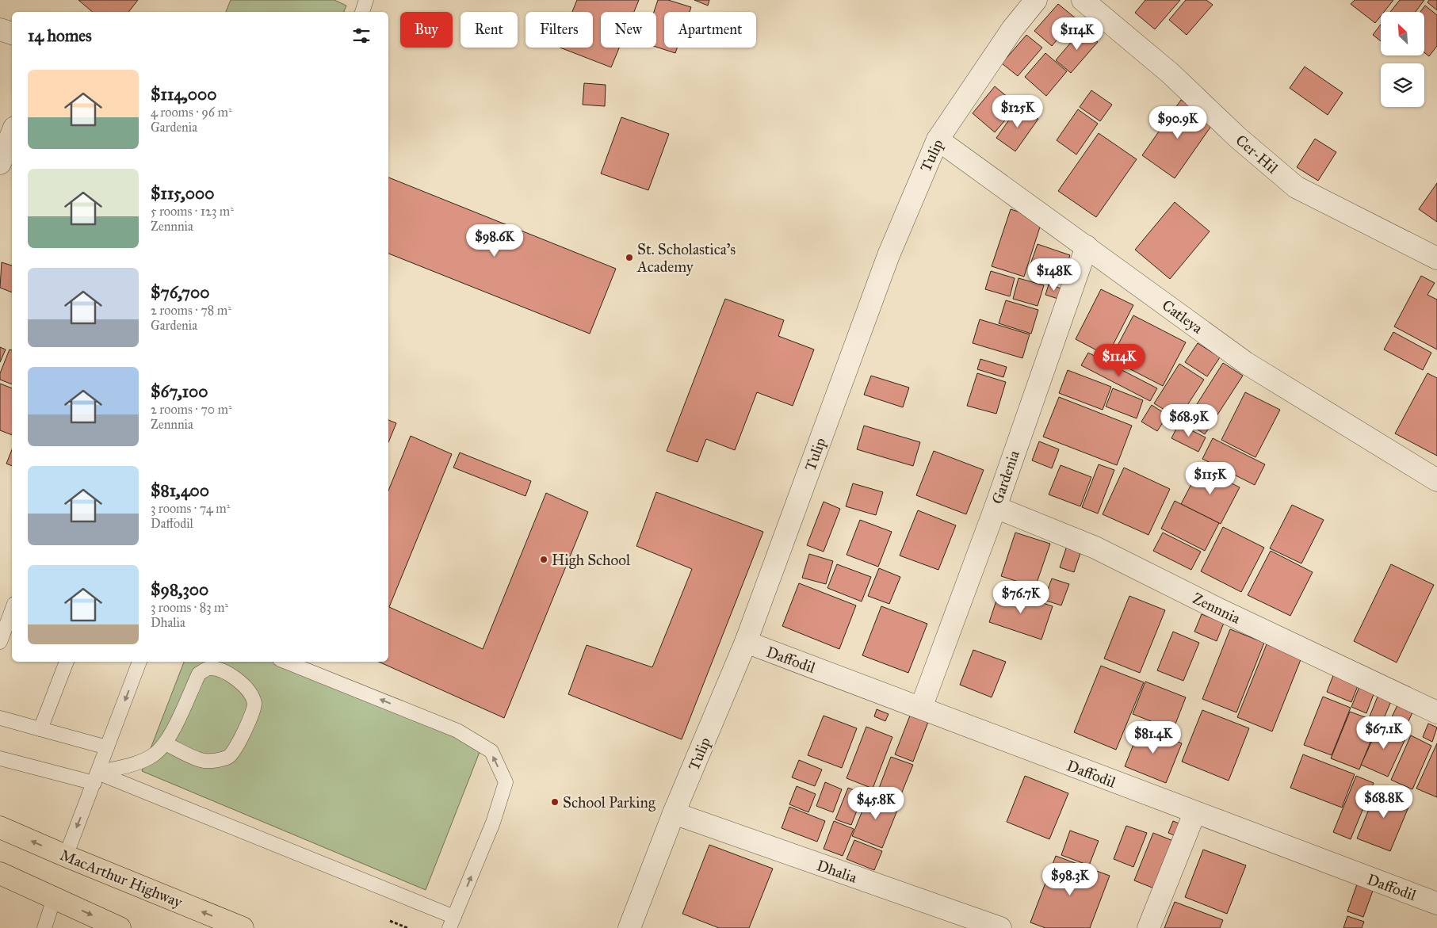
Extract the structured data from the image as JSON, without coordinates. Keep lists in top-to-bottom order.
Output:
{
  "streets": {
    "highway": ["MacArthur Highway"],
    "street": [
      "Cer-Hil",
      "Tulip",
      "Catleya",
      "Gardenia",
      "Zennnia",
      "Daffodil",
      "Dhalia"
    ]
  },
  "crossings": [
    ["Tulip", "Catleya"],
    ["Tulip", "Daffodil"],
    ["Tulip", "Dhalia"],
    ["Catleya", "Gardenia"],
    ["Gardenia", "Zennnia"],
    ["Gardenia", "Daffodil"]
  ],
  "places": ["St. Scholastica's Academy", "High School", "School Parking"],
  "north": "top left",
  "page": {
    "chip": [
      "Buy",
      "Rent",
      "Filters",
      "New",
      "Apartment"
    ],
    "heading": "14 homes",
    "price": [
      "$114K",
      "$125K",
      "$90.9K",
      "$98.6K",
      "$148K",
      "$114K",
      "$68.9K",
      "$115K",
      "$76.7K",
      "$67.1K",
      "$81.4K",
      "$68.8K",
      "$45.8K",
      "$98.3K"
    ],
    "list": [
      {
        "name": "$114,000",
        "note": "4 rooms · 96 m² · Gardenia"
      },
      {
        "name": "$115,000",
        "note": "5 rooms · 123 m² · Zennnia"
      },
      {
        "name": "$76,700",
        "note": "2 rooms · 78 m² · Gardenia"
      },
      {
        "name": "$67,100",
        "note": "2 rooms · 70 m² · Zennnia"
      },
      {
        "name": "$81,400",
        "note": "3 rooms · 74 m² · Daffodil"
      },
      {
        "name": "$98,300",
        "note": "3 rooms · 83 m² · Dhalia"
      }
    ]
  }
}
